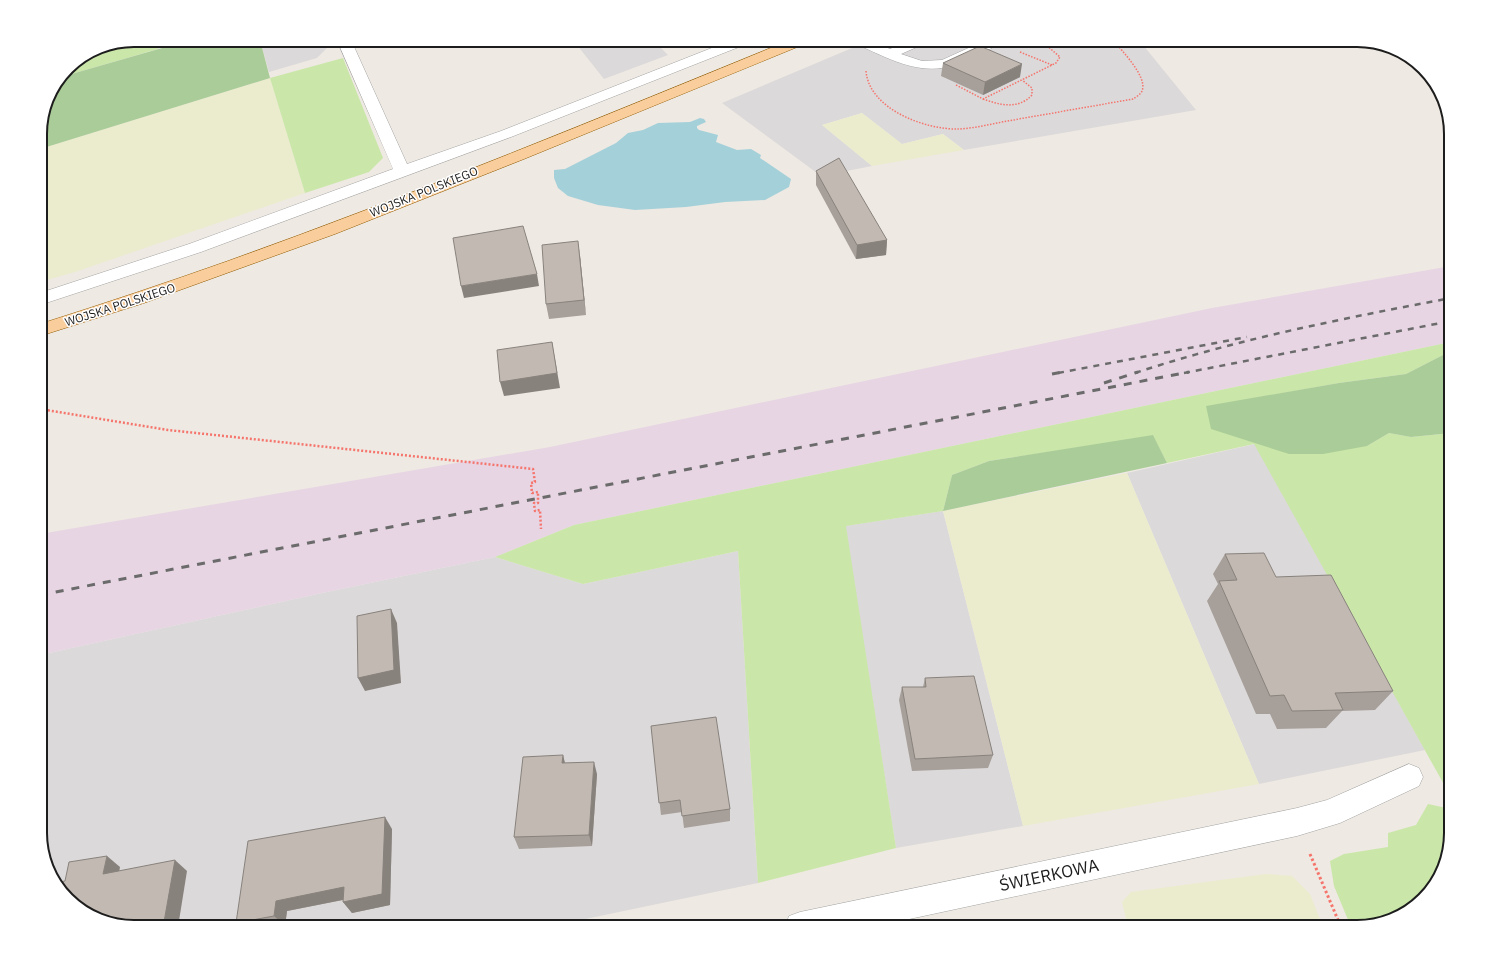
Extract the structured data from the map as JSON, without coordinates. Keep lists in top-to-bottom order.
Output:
{
  "streets": {
    "main road": ["WOJSKA POLSKIEGO"],
    "street": ["ŚWIERKOWA"]
  }
}
